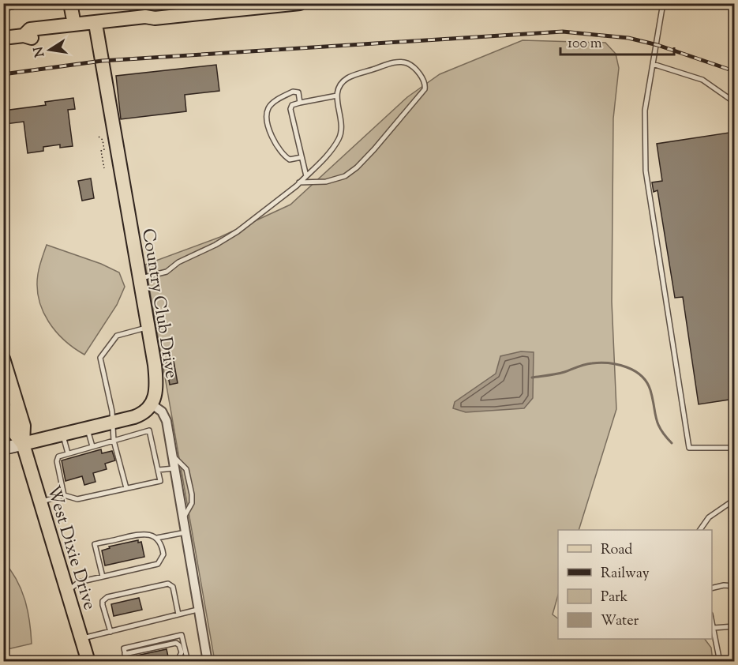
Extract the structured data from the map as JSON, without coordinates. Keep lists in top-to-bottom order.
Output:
{
  "streets": {
    "main road": ["Country Club Drive", "West Dixie Drive"]
  },
  "legend": [
    "Road",
    "Railway",
    "Park",
    "Water"
  ],
  "scale_bar": "100 m",
  "north": "left"
}
